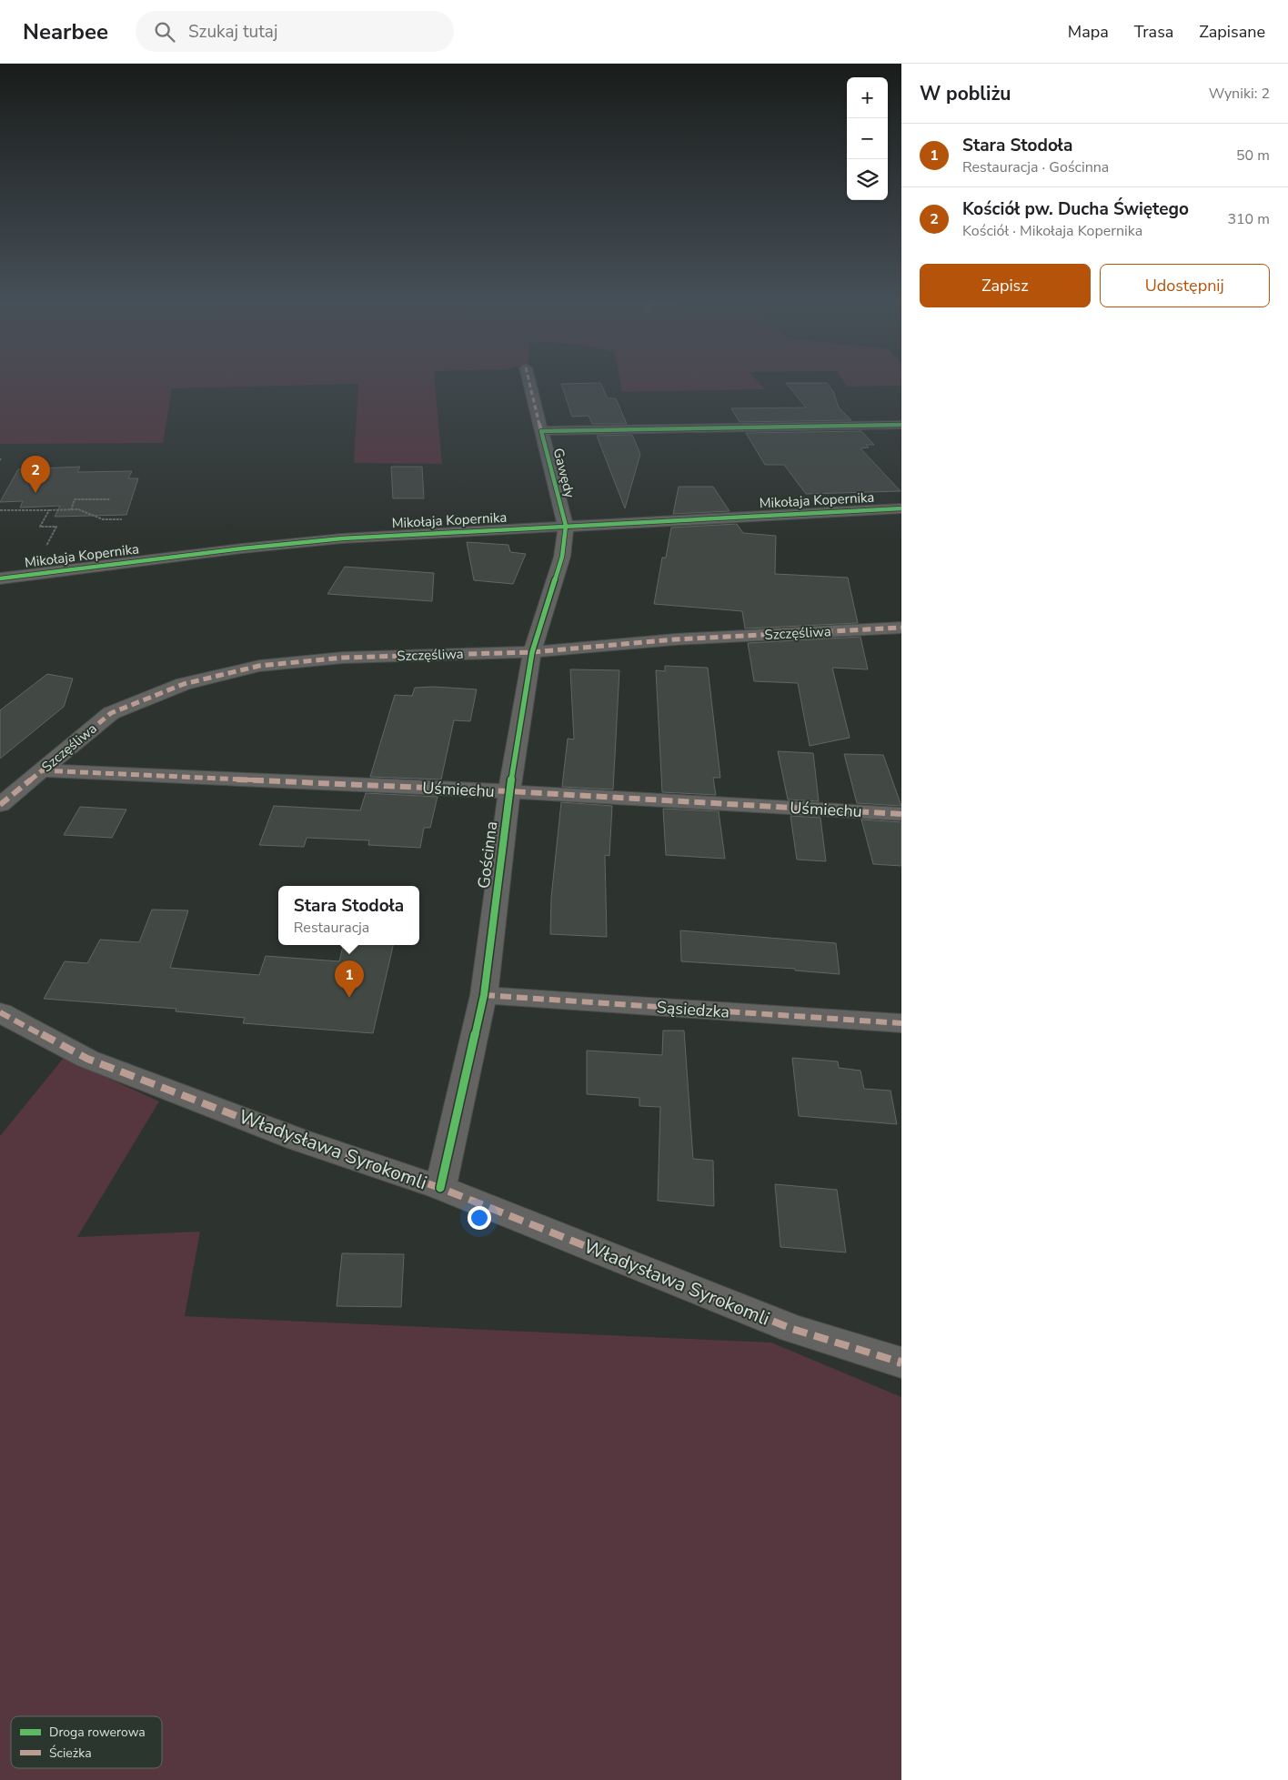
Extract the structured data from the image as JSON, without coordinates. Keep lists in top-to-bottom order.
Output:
{
  "streets": {
    "street": [
      "Gawędy",
      "Mikołaja Kopernika",
      "Szczęśliwa",
      "Uśmiechu",
      "Gościnna",
      "Sąsiedzka",
      "Władysława Syrokomli"
    ]
  },
  "crossings": [
    ["Gawędy", "Mikołaja Kopernika"],
    ["Gawędy", "Gościnna"],
    ["Mikołaja Kopernika", "Gościnna"],
    ["Szczęśliwa", "Uśmiechu"],
    ["Szczęśliwa", "Gościnna"],
    ["Uśmiechu", "Gościnna"],
    ["Gościnna", "Sąsiedzka"],
    ["Gościnna", "Władysława Syrokomli"]
  ],
  "legend": ["Droga rowerowa", "Ścieżka"],
  "page": {
    "header": "Nearbee",
    "search": "Szukaj tutaj",
    "nav": ["Mapa", "Trasa", "Zapisane"],
    "heading": ["W pobliżu", "Wyniki: 2"],
    "map_buttons": ["+", "−"],
    "list": [
      {
        "mark": "1",
        "name": "Stara Stodoła",
        "note": "Restauracja · Gościnna",
        "value": "50 m"
      },
      {
        "mark": "2",
        "name": "Kościół pw. Ducha Świętego",
        "note": "Kościół · Mikołaja Kopernika",
        "value": "310 m"
      }
    ],
    "buttons": ["Zapisz", "Udostępnij"],
    "pins": ["2", "1"],
    "popup": ["Stara Stodoła", "Restauracja"]
  }
}
